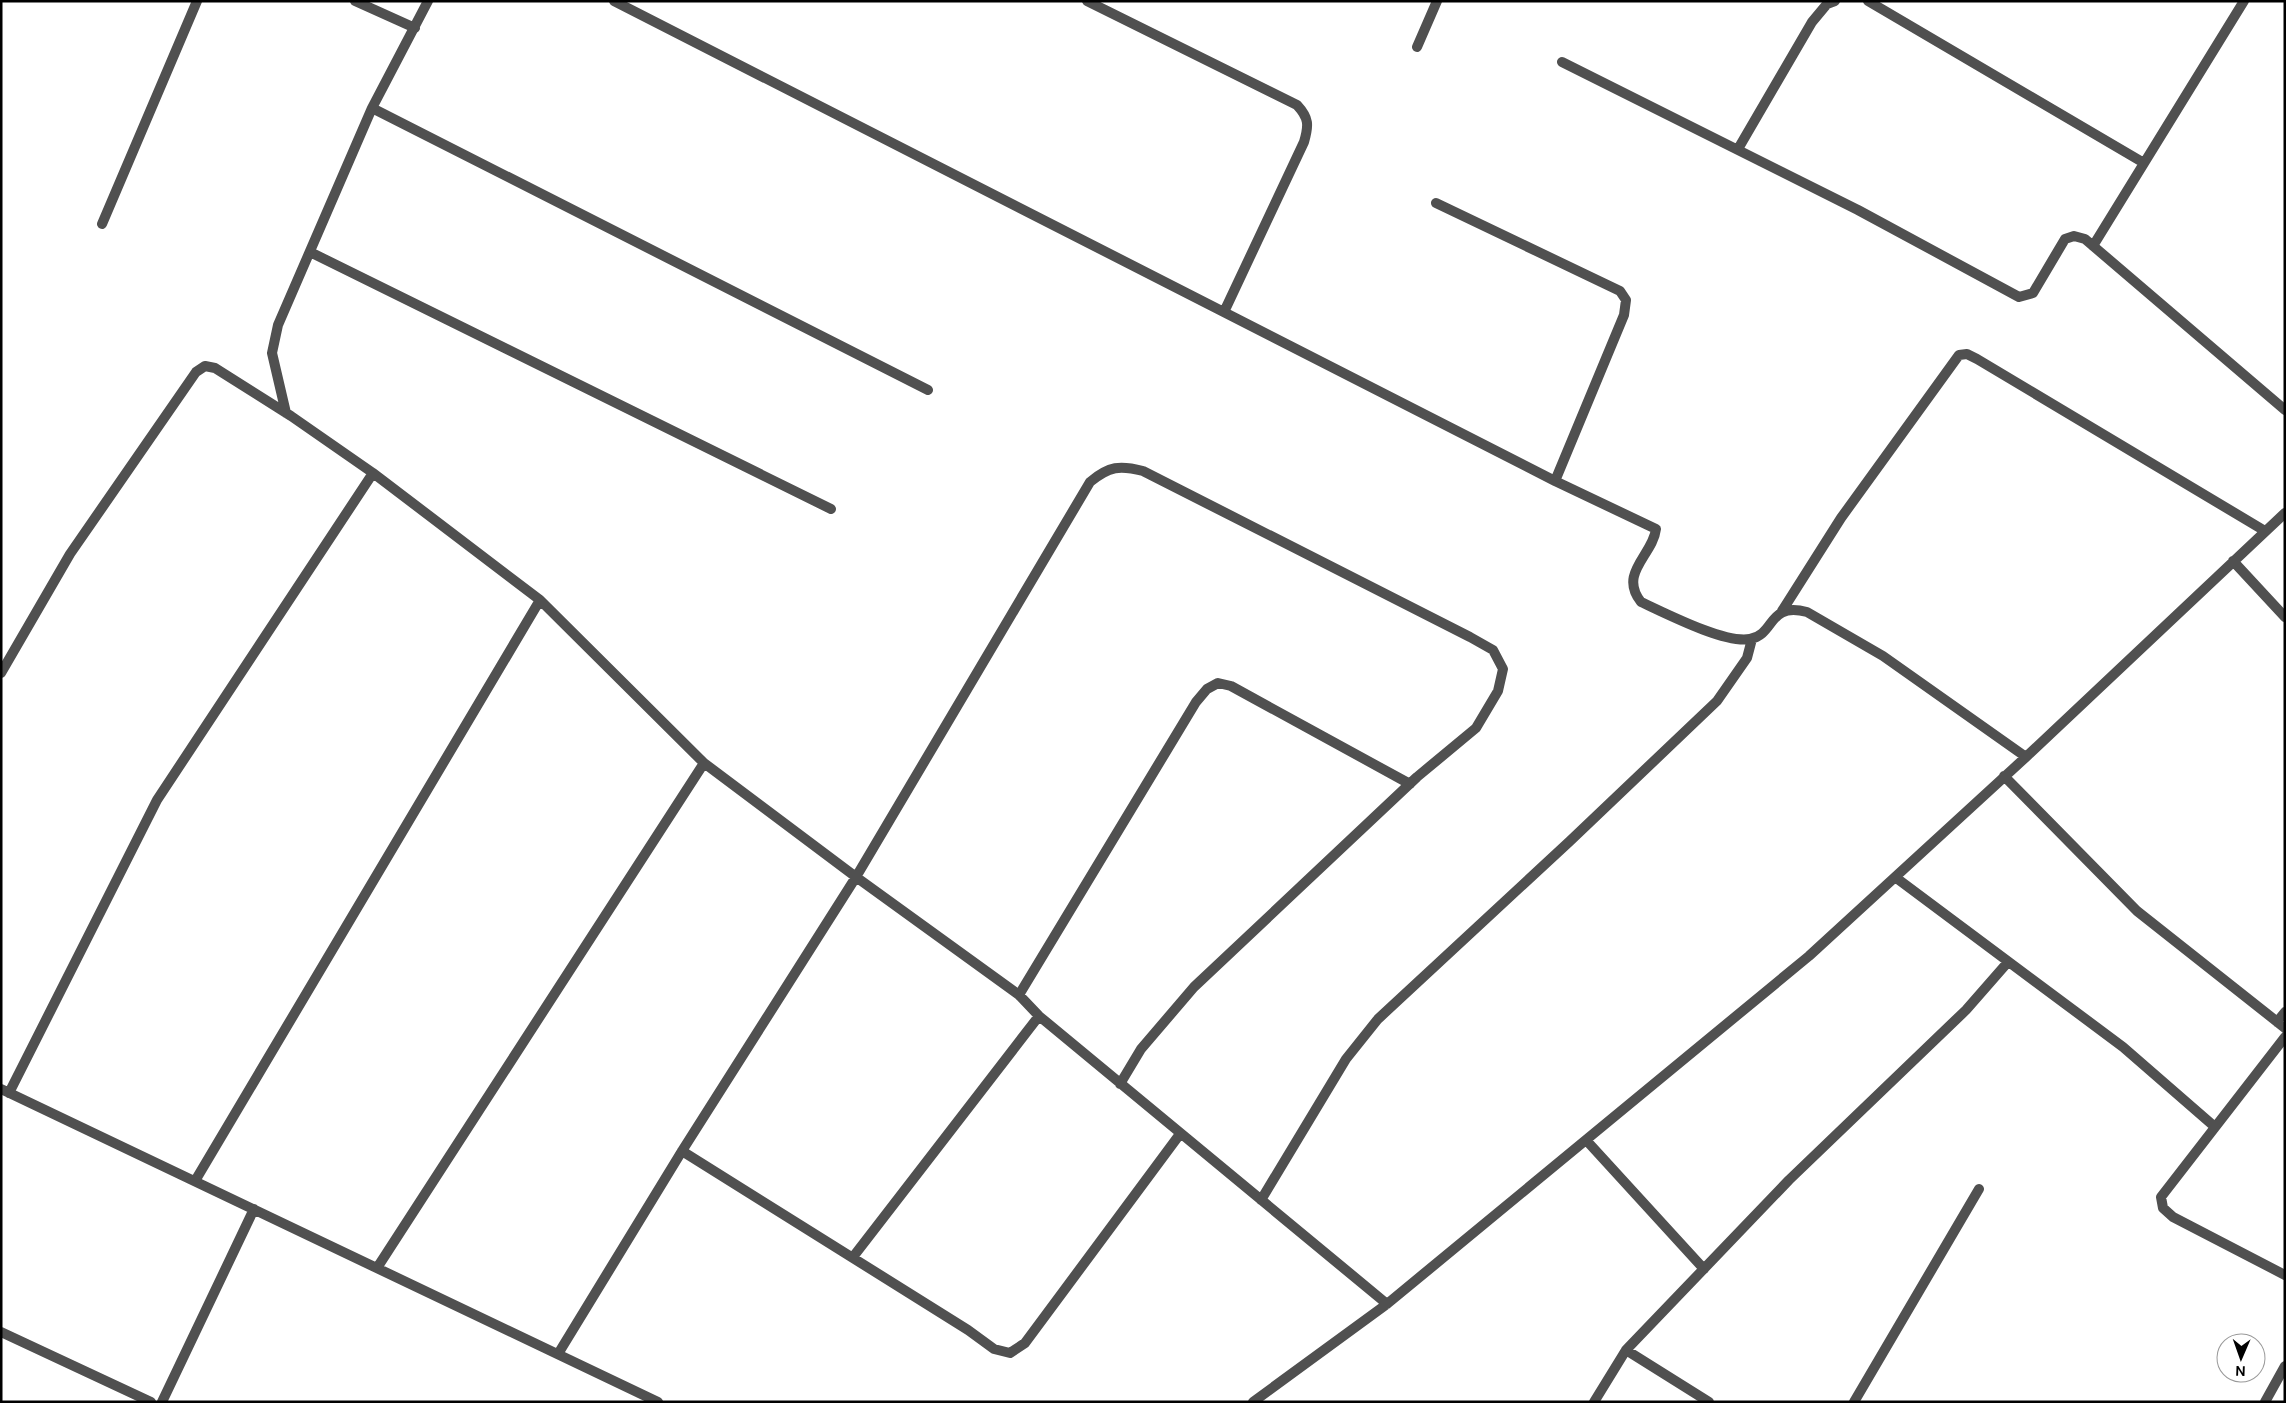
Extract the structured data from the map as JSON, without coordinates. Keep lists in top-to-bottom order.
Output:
{
  "north": "bottom"
}
